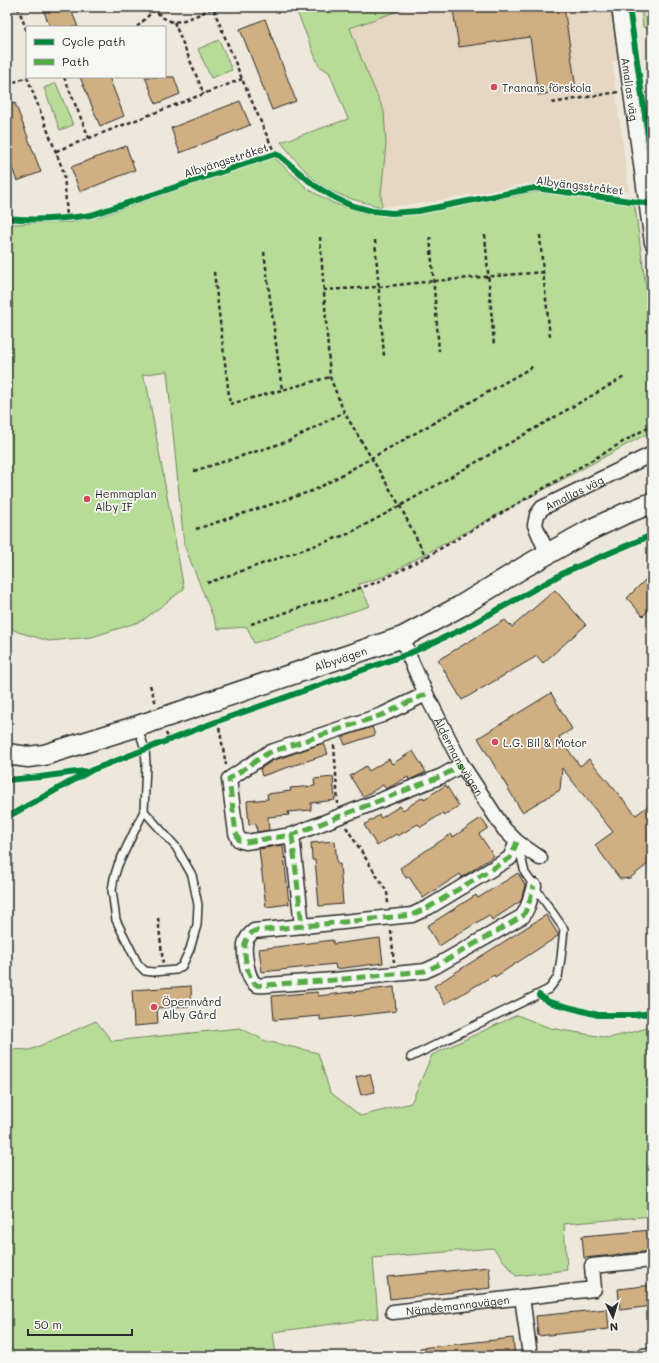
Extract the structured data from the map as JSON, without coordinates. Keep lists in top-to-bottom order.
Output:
{
  "streets": {
    "street": [
      "Amalias väg",
      "Albyvägen",
      "Åldermansvägen",
      "Nämdemannavägen"
    ],
    "cycle path": ["Albyängsstråket"]
  },
  "crossings": [
    ["Amalias väg", "Albyvägen"],
    ["Albyvägen", "Åldermansvägen"]
  ],
  "places": [
    "Tranans förskola",
    "Hemmaplan Alby IF",
    "L.G. Bil & Motor",
    "Öpennvård Alby Gård"
  ],
  "legend": ["Cycle path", "Path"],
  "scale_bar": "50 m",
  "north": "bottom"
}
